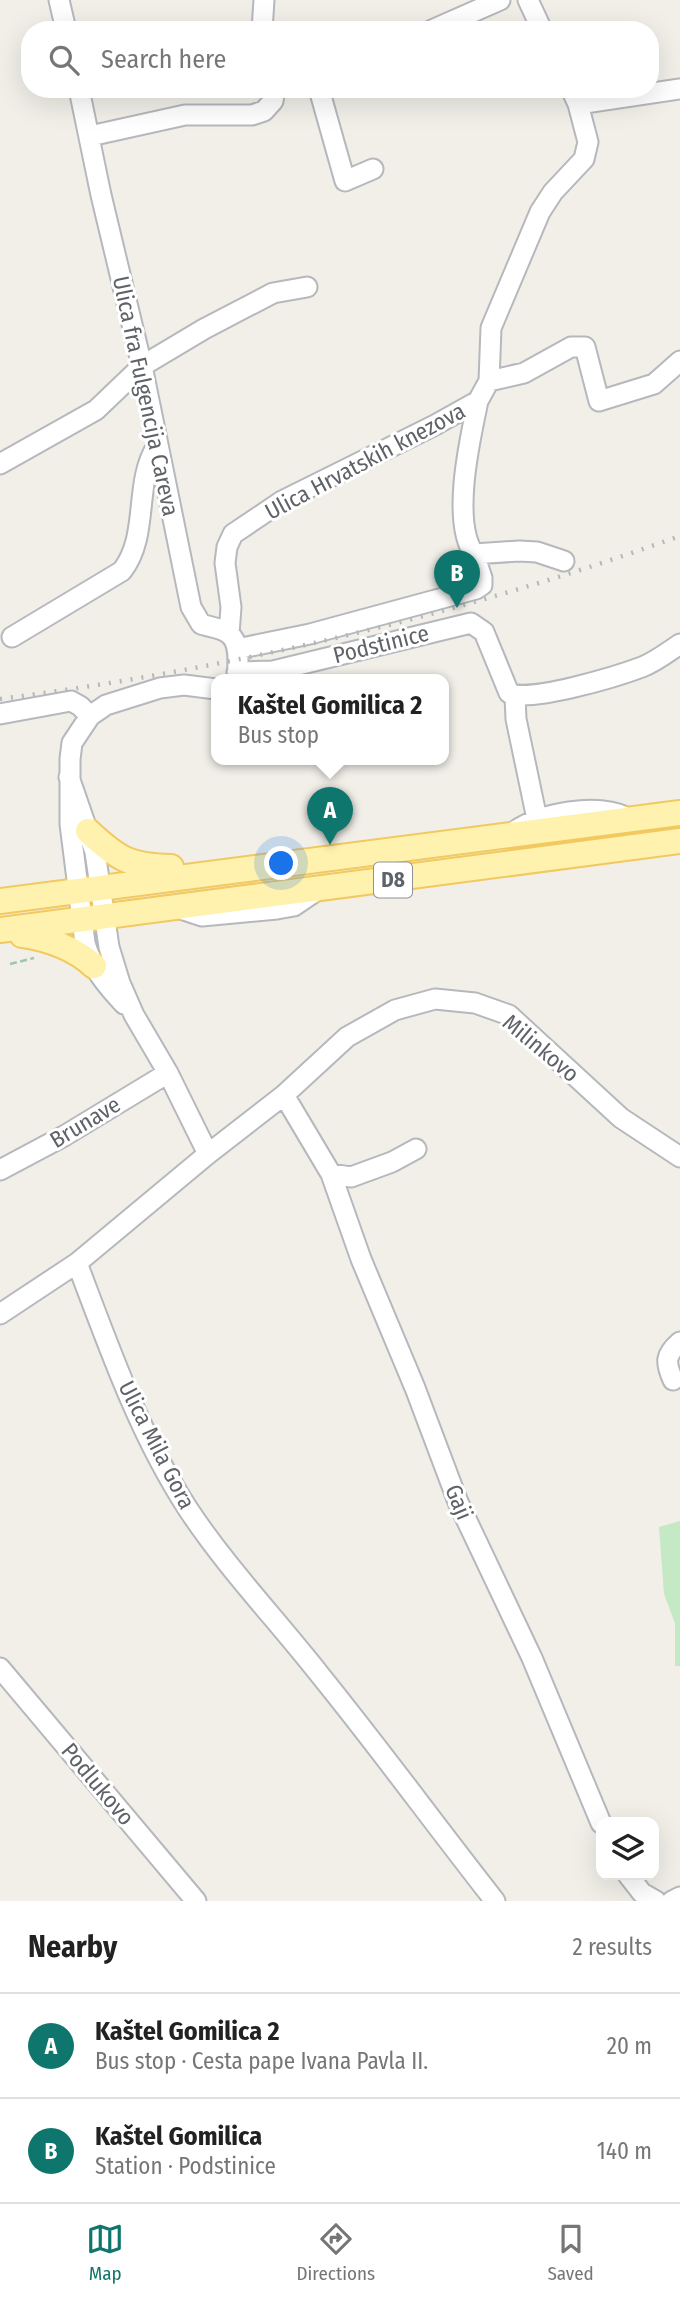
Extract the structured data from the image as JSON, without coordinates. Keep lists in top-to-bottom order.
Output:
{
  "streets": {
    "main road": ["D8"],
    "street": [
      "Ulica fra Fulgencija Careva",
      "Ulica Hrvatskih knezova",
      "Podstinice",
      "Milinkovo",
      "Brunave",
      "Ulica Mila Gora",
      "Gaji",
      "Podlukovo"
    ]
  },
  "crossings": [
    ["Ulica fra Fulgencija Careva", "Ulica Hrvatskih knezova"],
    ["Milinkovo", "Gaji"]
  ],
  "page": {
    "search": "Search here",
    "pins": ["B", "A"],
    "popup": ["Kaštel Gomilica 2", "Bus stop"],
    "heading": ["Nearby", "2 results"],
    "list": [
      {
        "mark": "A",
        "name": "Kaštel Gomilica 2",
        "note": "Bus stop · Cesta pape Ivana Pavla II.",
        "value": "20 m"
      },
      {
        "mark": "B",
        "name": "Kaštel Gomilica",
        "note": "Station · Podstinice",
        "value": "140 m"
      }
    ],
    "nav": ["Map", "Directions", "Saved"]
  }
}
